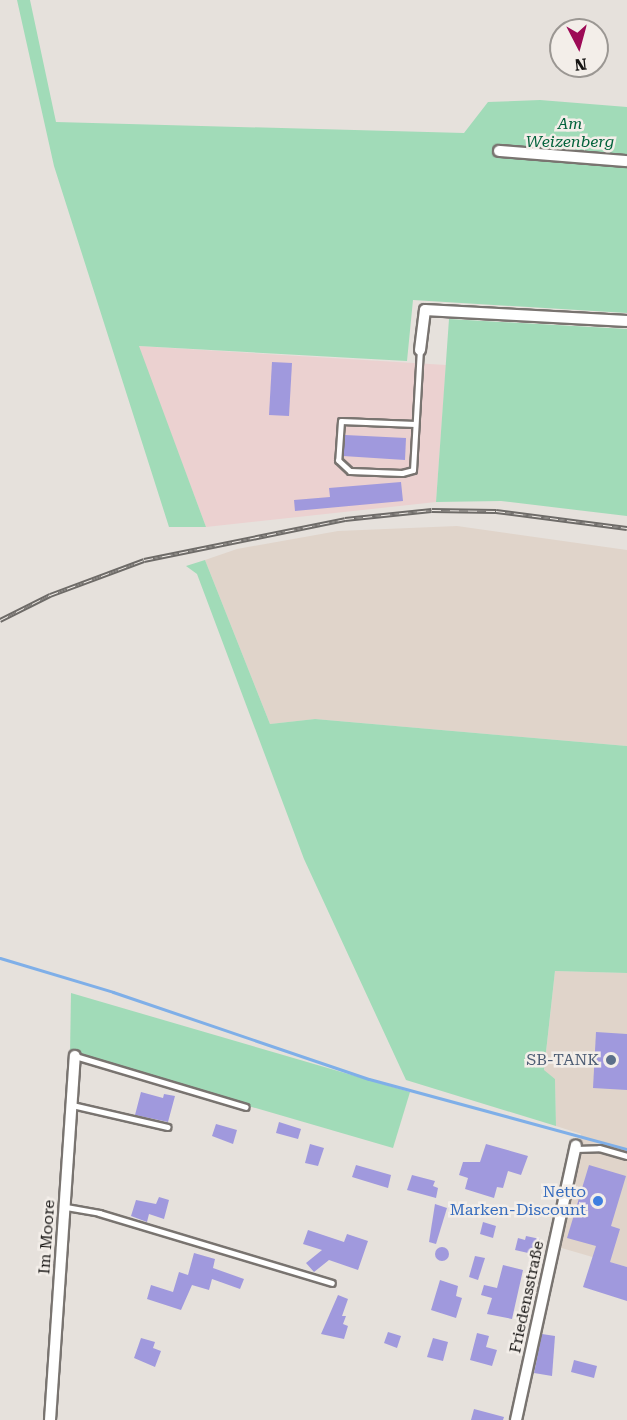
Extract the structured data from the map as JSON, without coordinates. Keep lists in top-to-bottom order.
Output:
{
  "streets": {
    "street": ["Im Moore", "Friedensstraße"]
  },
  "parks": ["Am Weizenberg"],
  "places": ["SB-TANK", "Netto Marken-Discount"],
  "north": "bottom"
}
